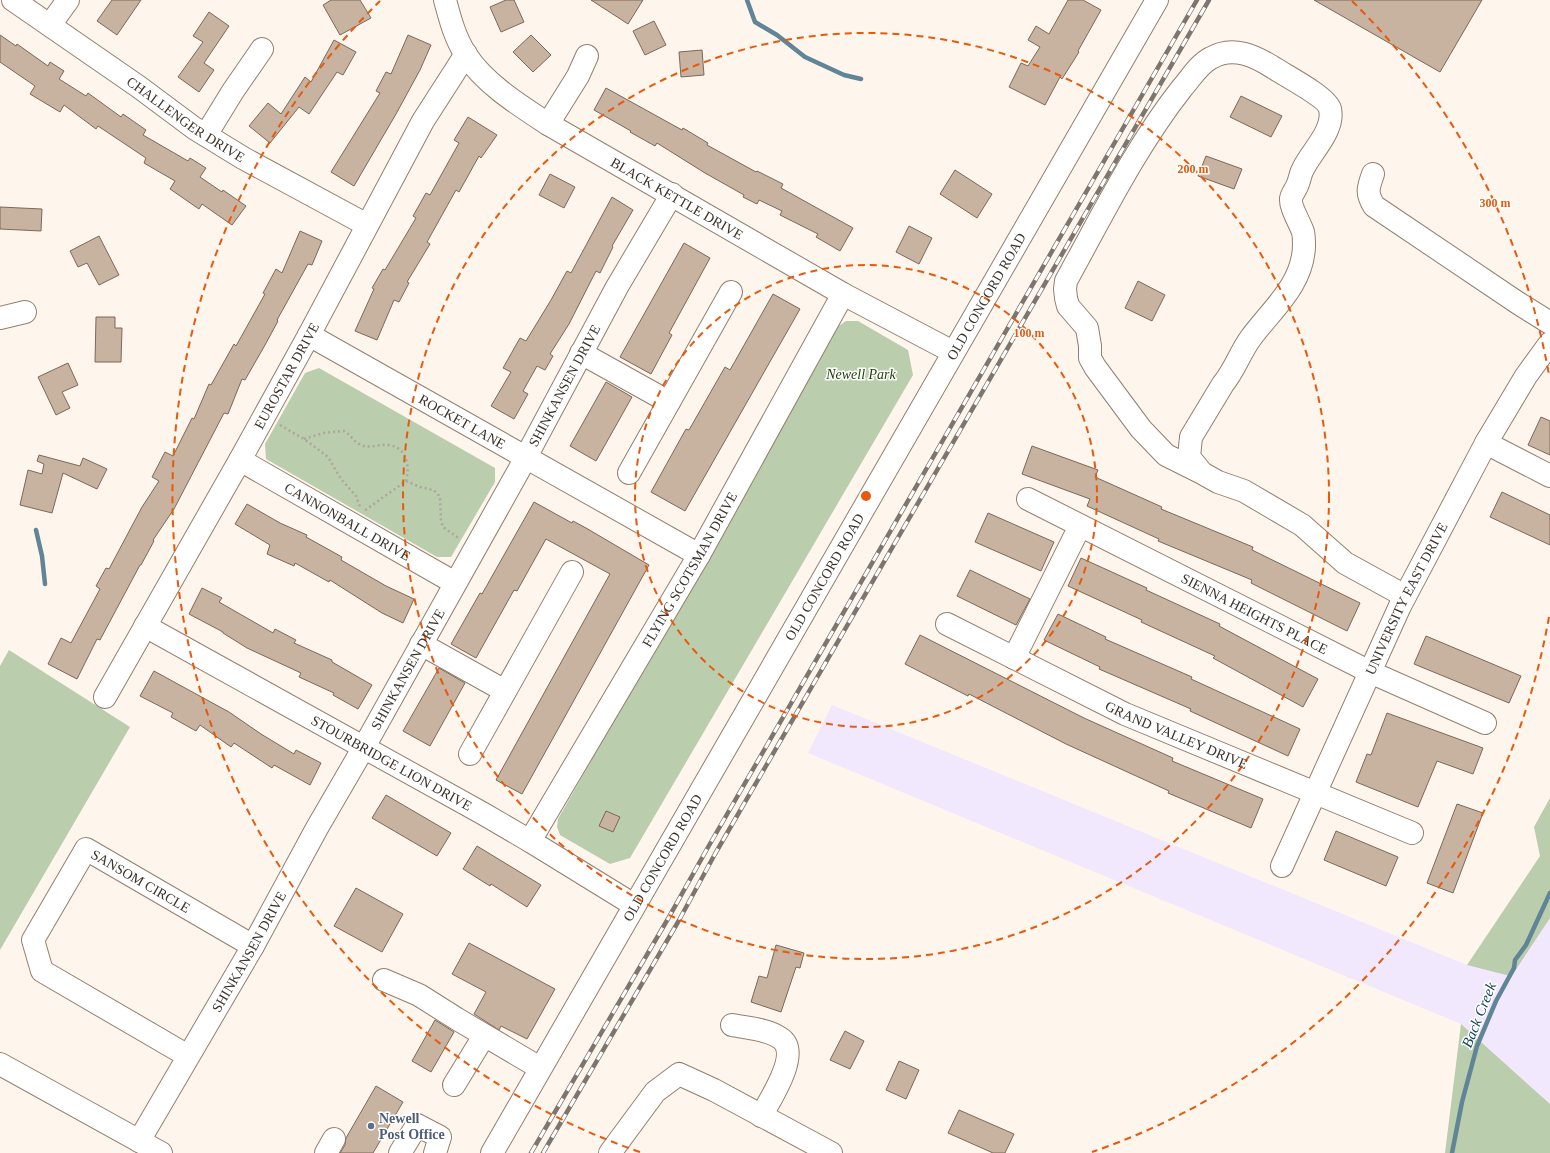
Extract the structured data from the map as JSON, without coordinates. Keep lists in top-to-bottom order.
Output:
{
  "streets": {
    "street": [
      "CHALLENGER DRIVE",
      "BLACK KETTLE DRIVE",
      "OLD CONCORD ROAD",
      "EUROSTAR DRIVE",
      "SHINKANSEN DRIVE",
      "ROCKET LANE",
      "CANNONBALL DRIVE",
      "FLYING SCOTSMAN DRIVE",
      "UNIVERSITY EAST DRIVE",
      "SIENNA HEIGHTS PLACE",
      "GRAND VALLEY DRIVE",
      "STOURBRIDGE LION DRIVE",
      "SANSOM CIRCLE"
    ]
  },
  "crossings": [
    ["CHALLENGER DRIVE", "EUROSTAR DRIVE"],
    ["BLACK KETTLE DRIVE", "OLD CONCORD ROAD"],
    ["BLACK KETTLE DRIVE", "EUROSTAR DRIVE"],
    ["BLACK KETTLE DRIVE", "SHINKANSEN DRIVE"],
    ["BLACK KETTLE DRIVE", "FLYING SCOTSMAN DRIVE"],
    ["OLD CONCORD ROAD", "STOURBRIDGE LION DRIVE"],
    ["EUROSTAR DRIVE", "ROCKET LANE"],
    ["EUROSTAR DRIVE", "CANNONBALL DRIVE"],
    ["EUROSTAR DRIVE", "STOURBRIDGE LION DRIVE"],
    ["SHINKANSEN DRIVE", "ROCKET LANE"],
    ["SHINKANSEN DRIVE", "CANNONBALL DRIVE"],
    ["SHINKANSEN DRIVE", "STOURBRIDGE LION DRIVE"],
    ["SHINKANSEN DRIVE", "SANSOM CIRCLE"],
    ["ROCKET LANE", "FLYING SCOTSMAN DRIVE"],
    ["FLYING SCOTSMAN DRIVE", "STOURBRIDGE LION DRIVE"],
    ["UNIVERSITY EAST DRIVE", "SIENNA HEIGHTS PLACE"],
    ["UNIVERSITY EAST DRIVE", "GRAND VALLEY DRIVE"]
  ],
  "water": ["Back Creek"],
  "parks": ["Newell Park"],
  "places": ["Newell Post Office"],
  "rings": ["200 m", "300 m", "100 m"]
}
